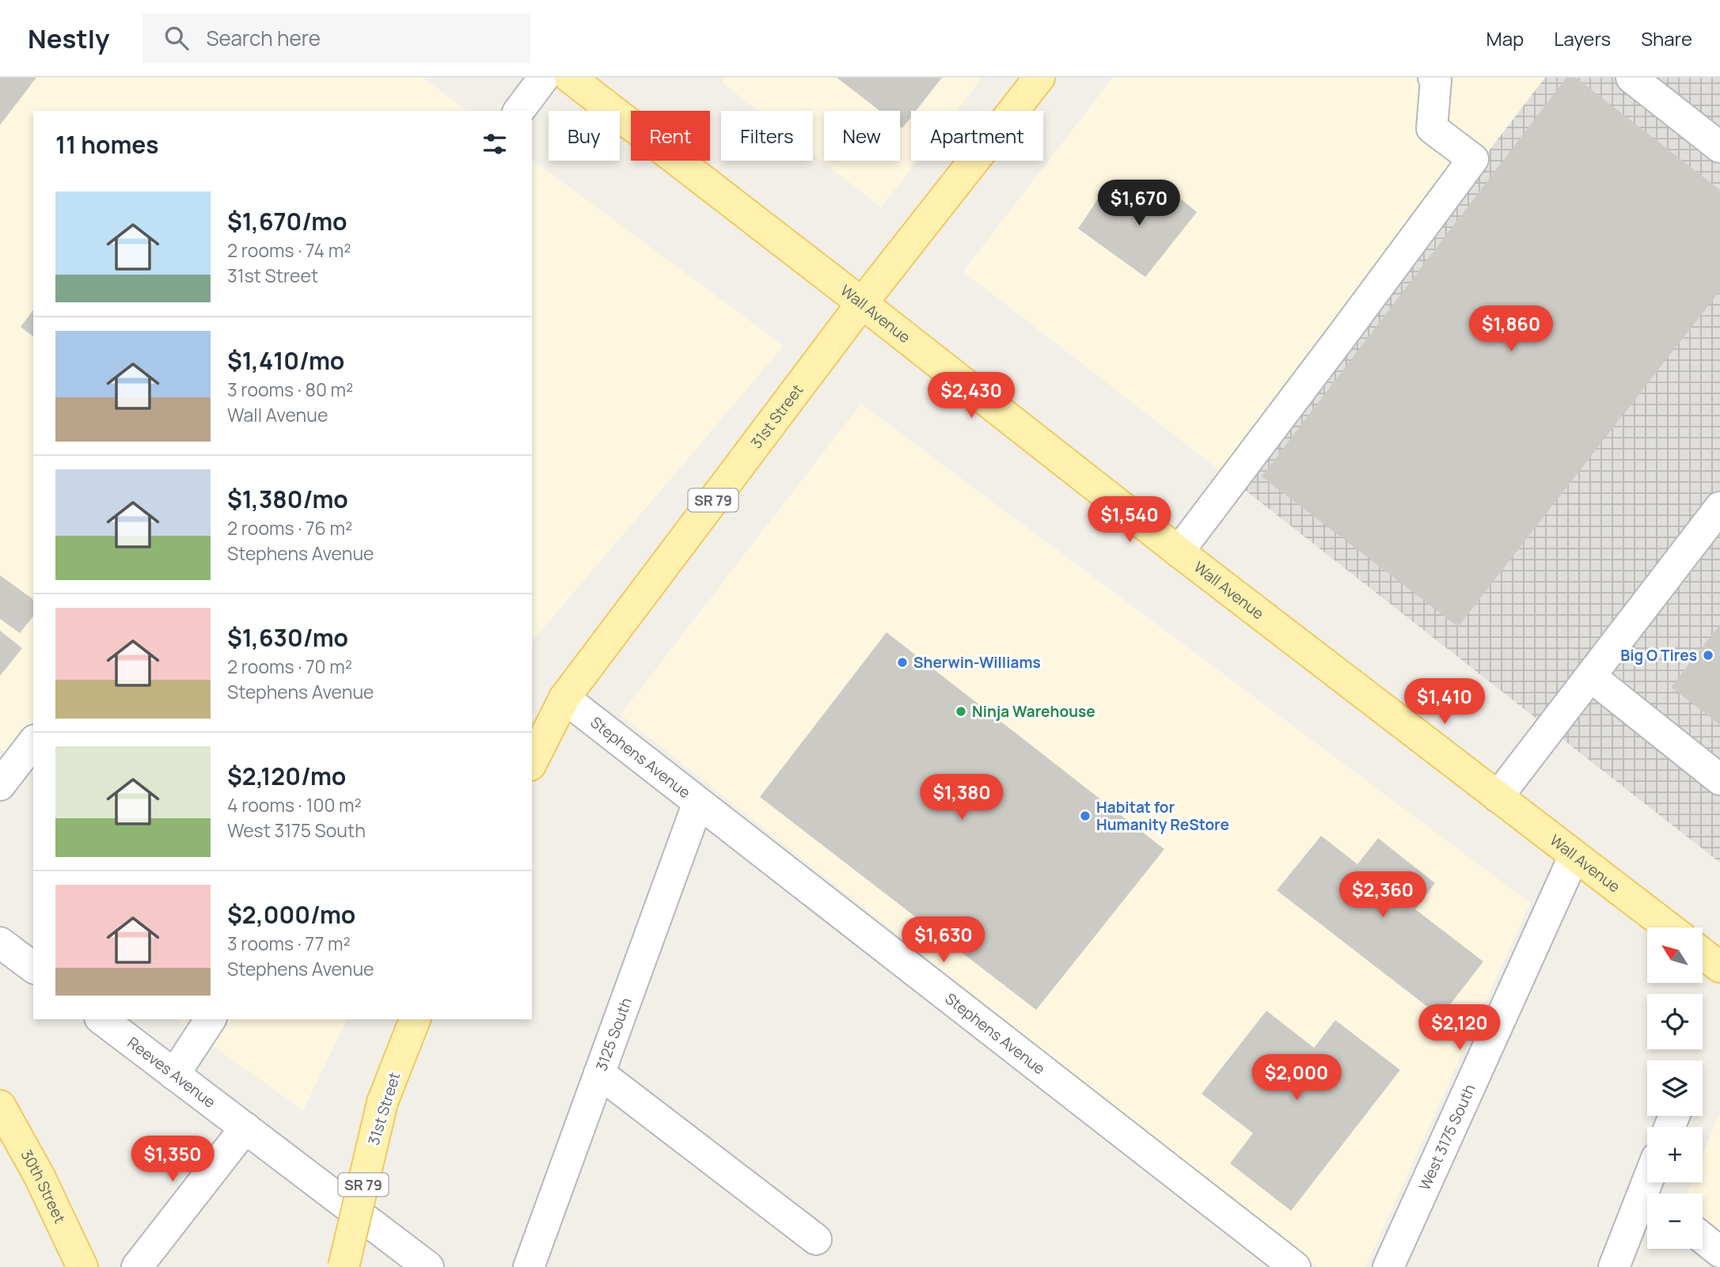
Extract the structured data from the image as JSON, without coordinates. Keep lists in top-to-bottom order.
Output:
{
  "streets": {
    "main road": [
      "Wall Avenue",
      "31st Street",
      "SR 79",
      "30th Street"
    ],
    "street": [
      "Stephens Avenue",
      "3125 South",
      "Reeves Avenue",
      "West 3175 South"
    ]
  },
  "crossings": [
    ["Wall Avenue", "31st Street"],
    ["Wall Avenue", "West 3175 South"],
    ["31st Street", "Stephens Avenue"],
    ["Stephens Avenue", "3125 South"]
  ],
  "places": [
    "Big O Tires",
    "Sherwin-Williams",
    "Ninja Warehouse",
    "Habitat for Humanity ReStore"
  ],
  "north": "top left",
  "page": {
    "header": "Nestly",
    "search": "Search here",
    "nav": ["Map", "Layers", "Share"],
    "chip": [
      "Buy",
      "Rent",
      "Filters",
      "New",
      "Apartment"
    ],
    "heading": "11 homes",
    "list": [
      {
        "name": "$1,670/mo",
        "note": "2 rooms · 74 m² · 31st Street"
      },
      {
        "name": "$1,410/mo",
        "note": "3 rooms · 80 m² · Wall Avenue"
      },
      {
        "name": "$1,380/mo",
        "note": "2 rooms · 76 m² · Stephens Avenue"
      },
      {
        "name": "$1,630/mo",
        "note": "2 rooms · 70 m² · Stephens Avenue"
      },
      {
        "name": "$2,120/mo",
        "note": "4 rooms · 100 m² · West 3175 South"
      },
      {
        "name": "$2,000/mo",
        "note": "3 rooms · 77 m² · Stephens Avenue"
      }
    ],
    "price": [
      "$1,670",
      "$1,860",
      "$2,430",
      "$1,540",
      "$1,410",
      "$1,380",
      "$2,360",
      "$1,630",
      "$2,120",
      "$2,000",
      "$1,350"
    ],
    "map_buttons": ["+", "−"]
  }
}
